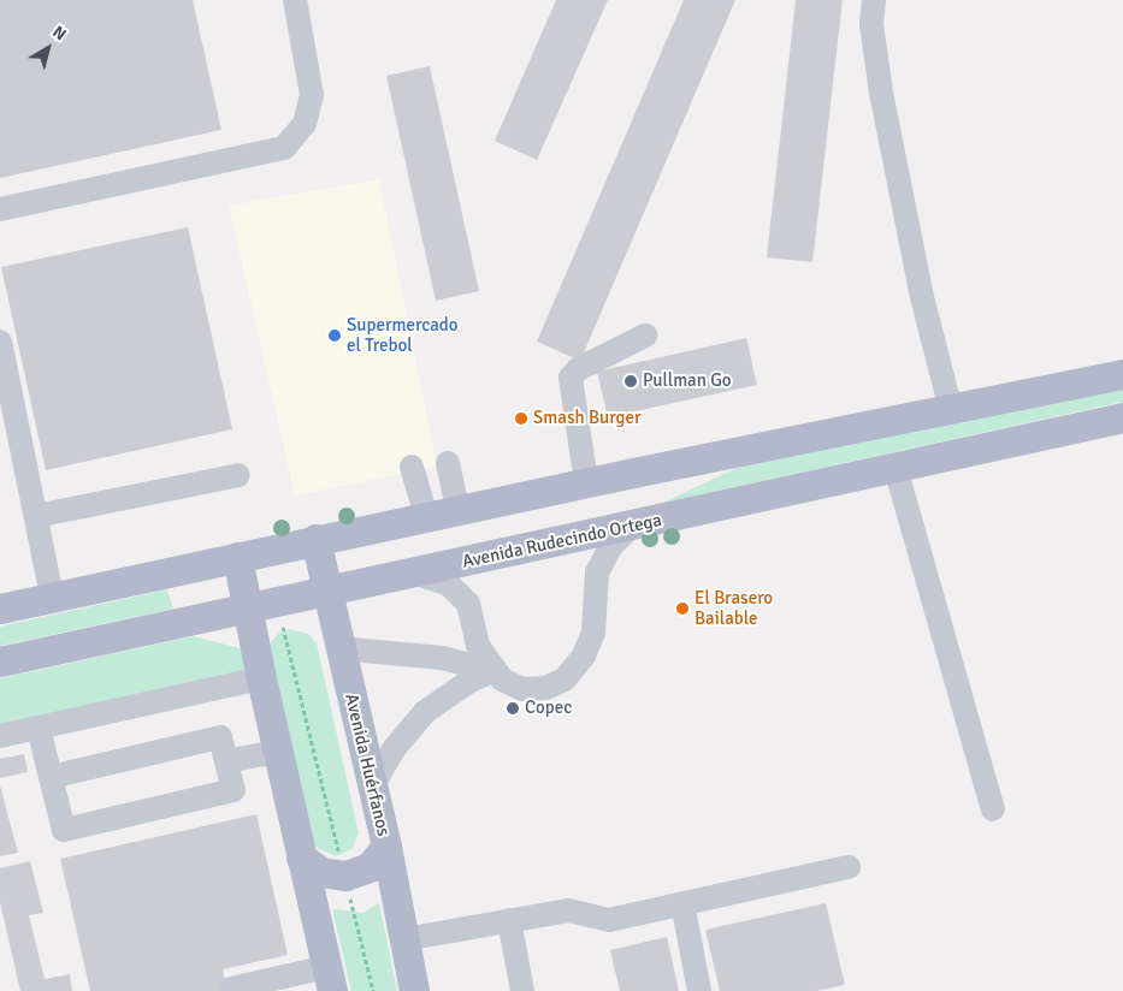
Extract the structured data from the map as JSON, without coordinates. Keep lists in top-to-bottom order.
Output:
{
  "streets": {
    "main road": ["Avenida Rudecindo Ortega", "Avenida Huérfanos"]
  },
  "crossings": [
    ["Avenida Rudecindo Ortega", "Avenida Huérfanos"]
  ],
  "places": [
    "Supermercado el Trebol",
    "Pullman Go",
    "Smash Burger",
    "El Brasero Bailable",
    "Copec"
  ],
  "north": "top right"
}
